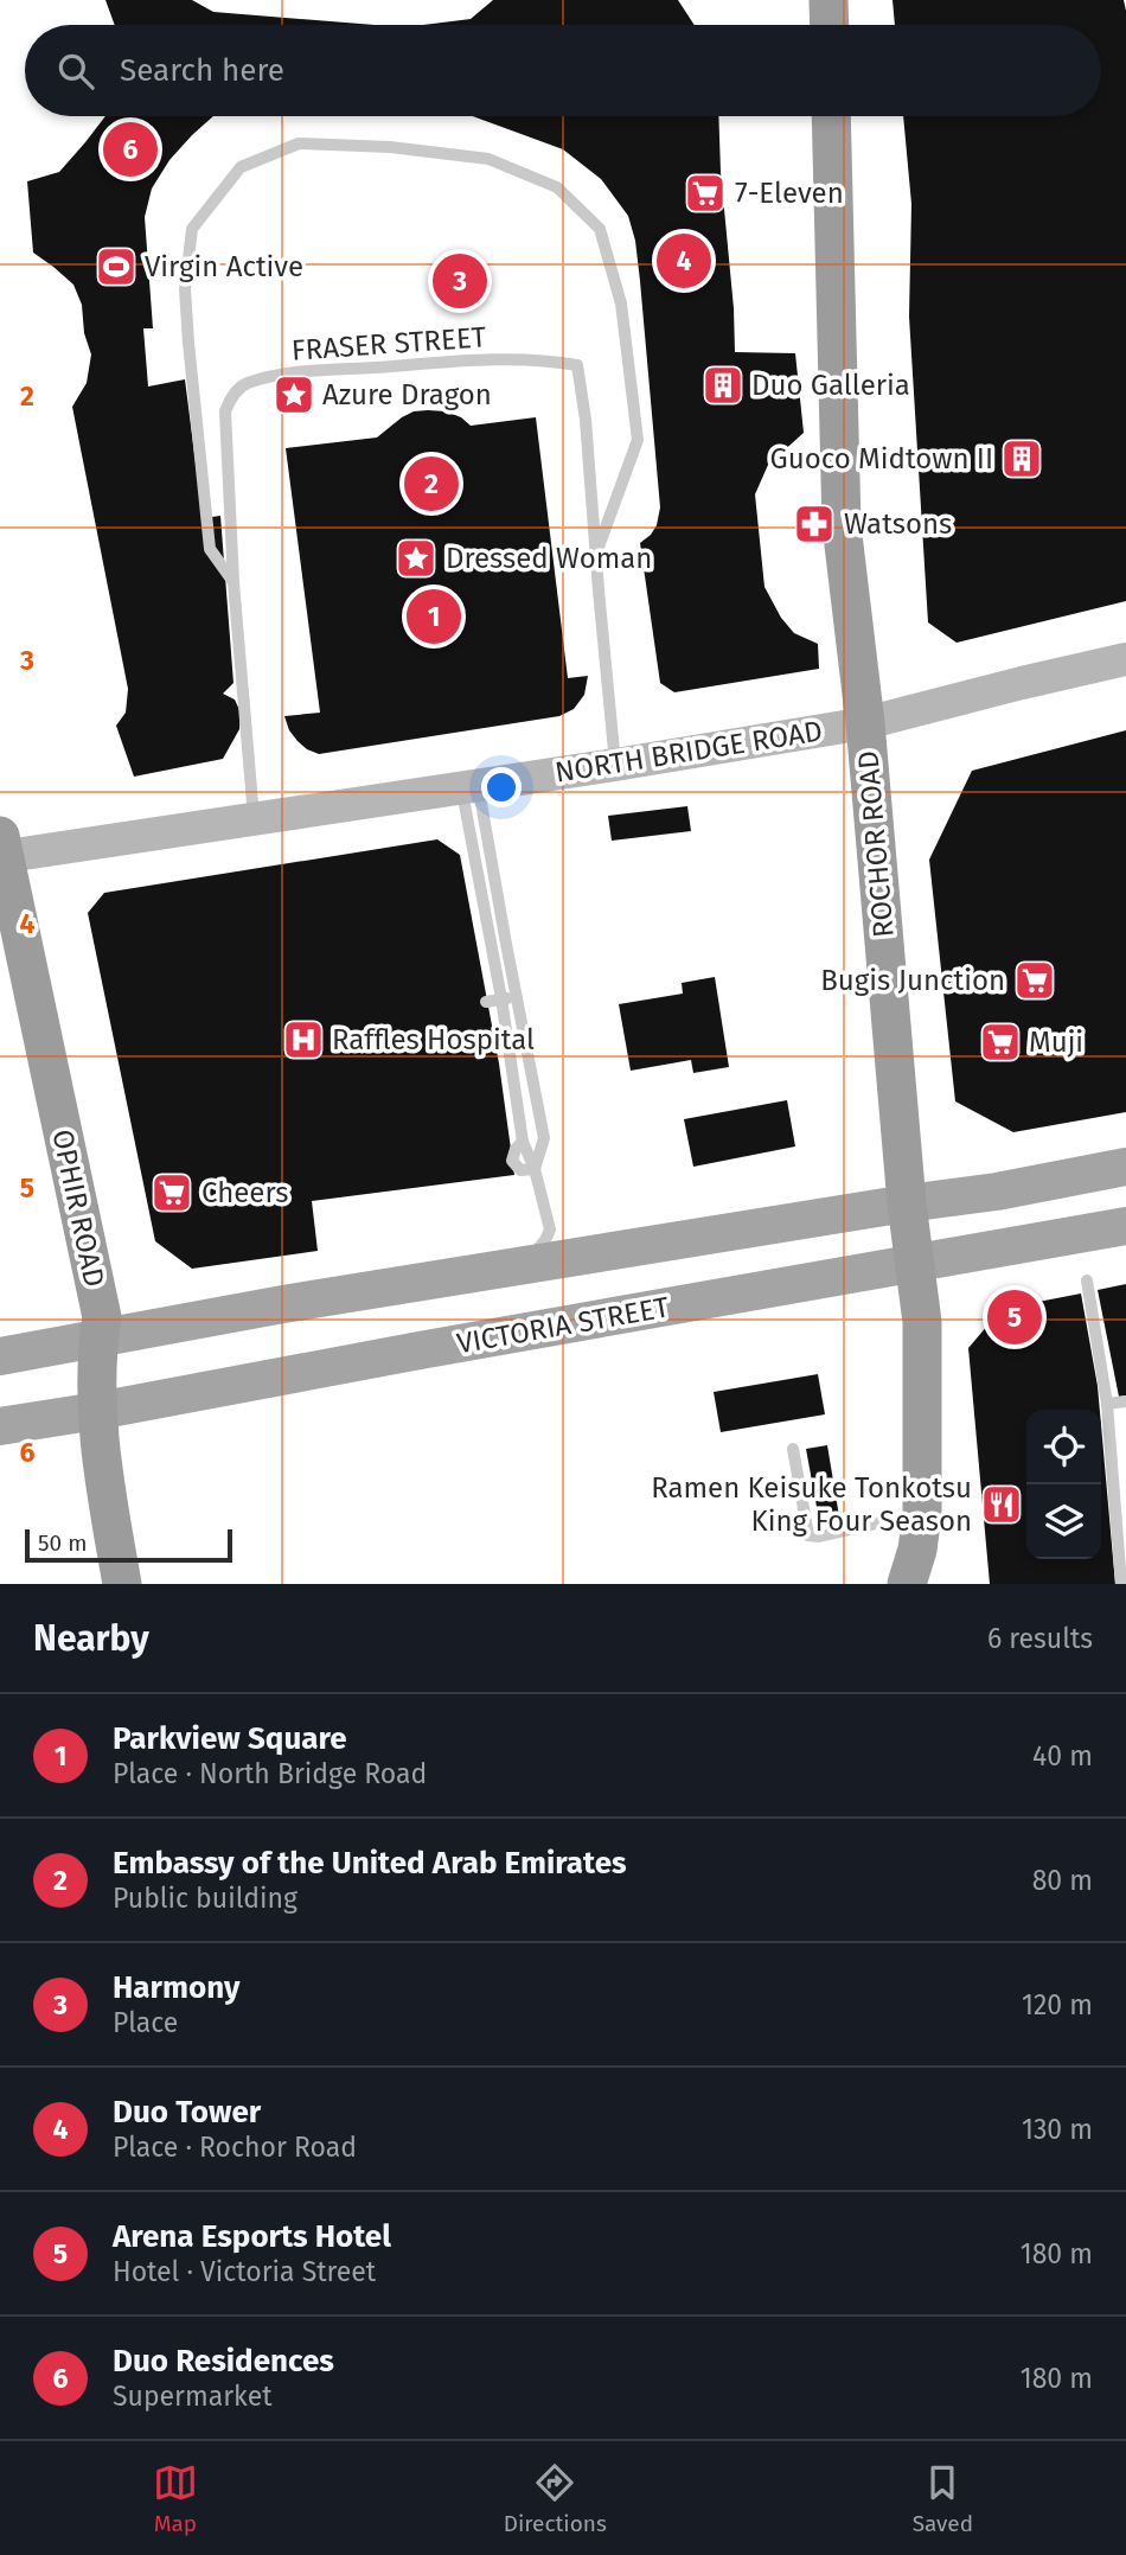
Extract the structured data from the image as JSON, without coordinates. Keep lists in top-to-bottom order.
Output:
{
  "streets": {
    "highway": ["ROCHOR ROAD", "OPHIR ROAD"],
    "main road": ["NORTH BRIDGE ROAD", "VICTORIA STREET"],
    "lane": ["FRASER STREET"]
  },
  "crossings": [
    ["FRASER STREET", "NORTH BRIDGE ROAD"],
    ["NORTH BRIDGE ROAD", "ROCHOR ROAD"],
    ["NORTH BRIDGE ROAD", "OPHIR ROAD"],
    ["ROCHOR ROAD", "VICTORIA STREET"],
    ["OPHIR ROAD", "VICTORIA STREET"]
  ],
  "places": {
    "supermarket": [
      "7-Eleven",
      "Bugis Junction",
      "Muji",
      "Cheers"
    ],
    "sports": ["Virgin Active"],
    "building": ["Duo Galleria", "Guoco Midtown II"],
    "place": ["Azure Dragon", "Dressed Woman"],
    "pharmacy": ["Watsons"],
    "hospital": ["Raffles Hospital"],
    "restaurant": ["Ramen Keisuke Tonkotsu King Four Season"]
  },
  "scale_bar": "50 m",
  "page": {
    "search": "Search here",
    "pins": [
      "6",
      "4",
      "3",
      "2",
      "1",
      "5"
    ],
    "scale": "50 m",
    "heading": ["Nearby", "6 results"],
    "list": [
      {
        "mark": "1",
        "name": "Parkview Square",
        "note": "Place · North Bridge Road",
        "value": "40 m"
      },
      {
        "mark": "2",
        "name": "Embassy of the United Arab Emirates",
        "note": "Public building",
        "value": "80 m"
      },
      {
        "mark": "3",
        "name": "Harmony",
        "note": "Place",
        "value": "120 m"
      },
      {
        "mark": "4",
        "name": "Duo Tower",
        "note": "Place · Rochor Road",
        "value": "130 m"
      },
      {
        "mark": "5",
        "name": "Arena Esports Hotel",
        "note": "Hotel · Victoria Street",
        "value": "180 m"
      },
      {
        "mark": "6",
        "name": "Duo Residences",
        "note": "Supermarket",
        "value": "180 m"
      }
    ],
    "nav": ["Map", "Directions", "Saved"]
  },
  "grid": {
    "rows": [
      "2",
      "3",
      "4",
      "5",
      "6"
    ]
  }
}
